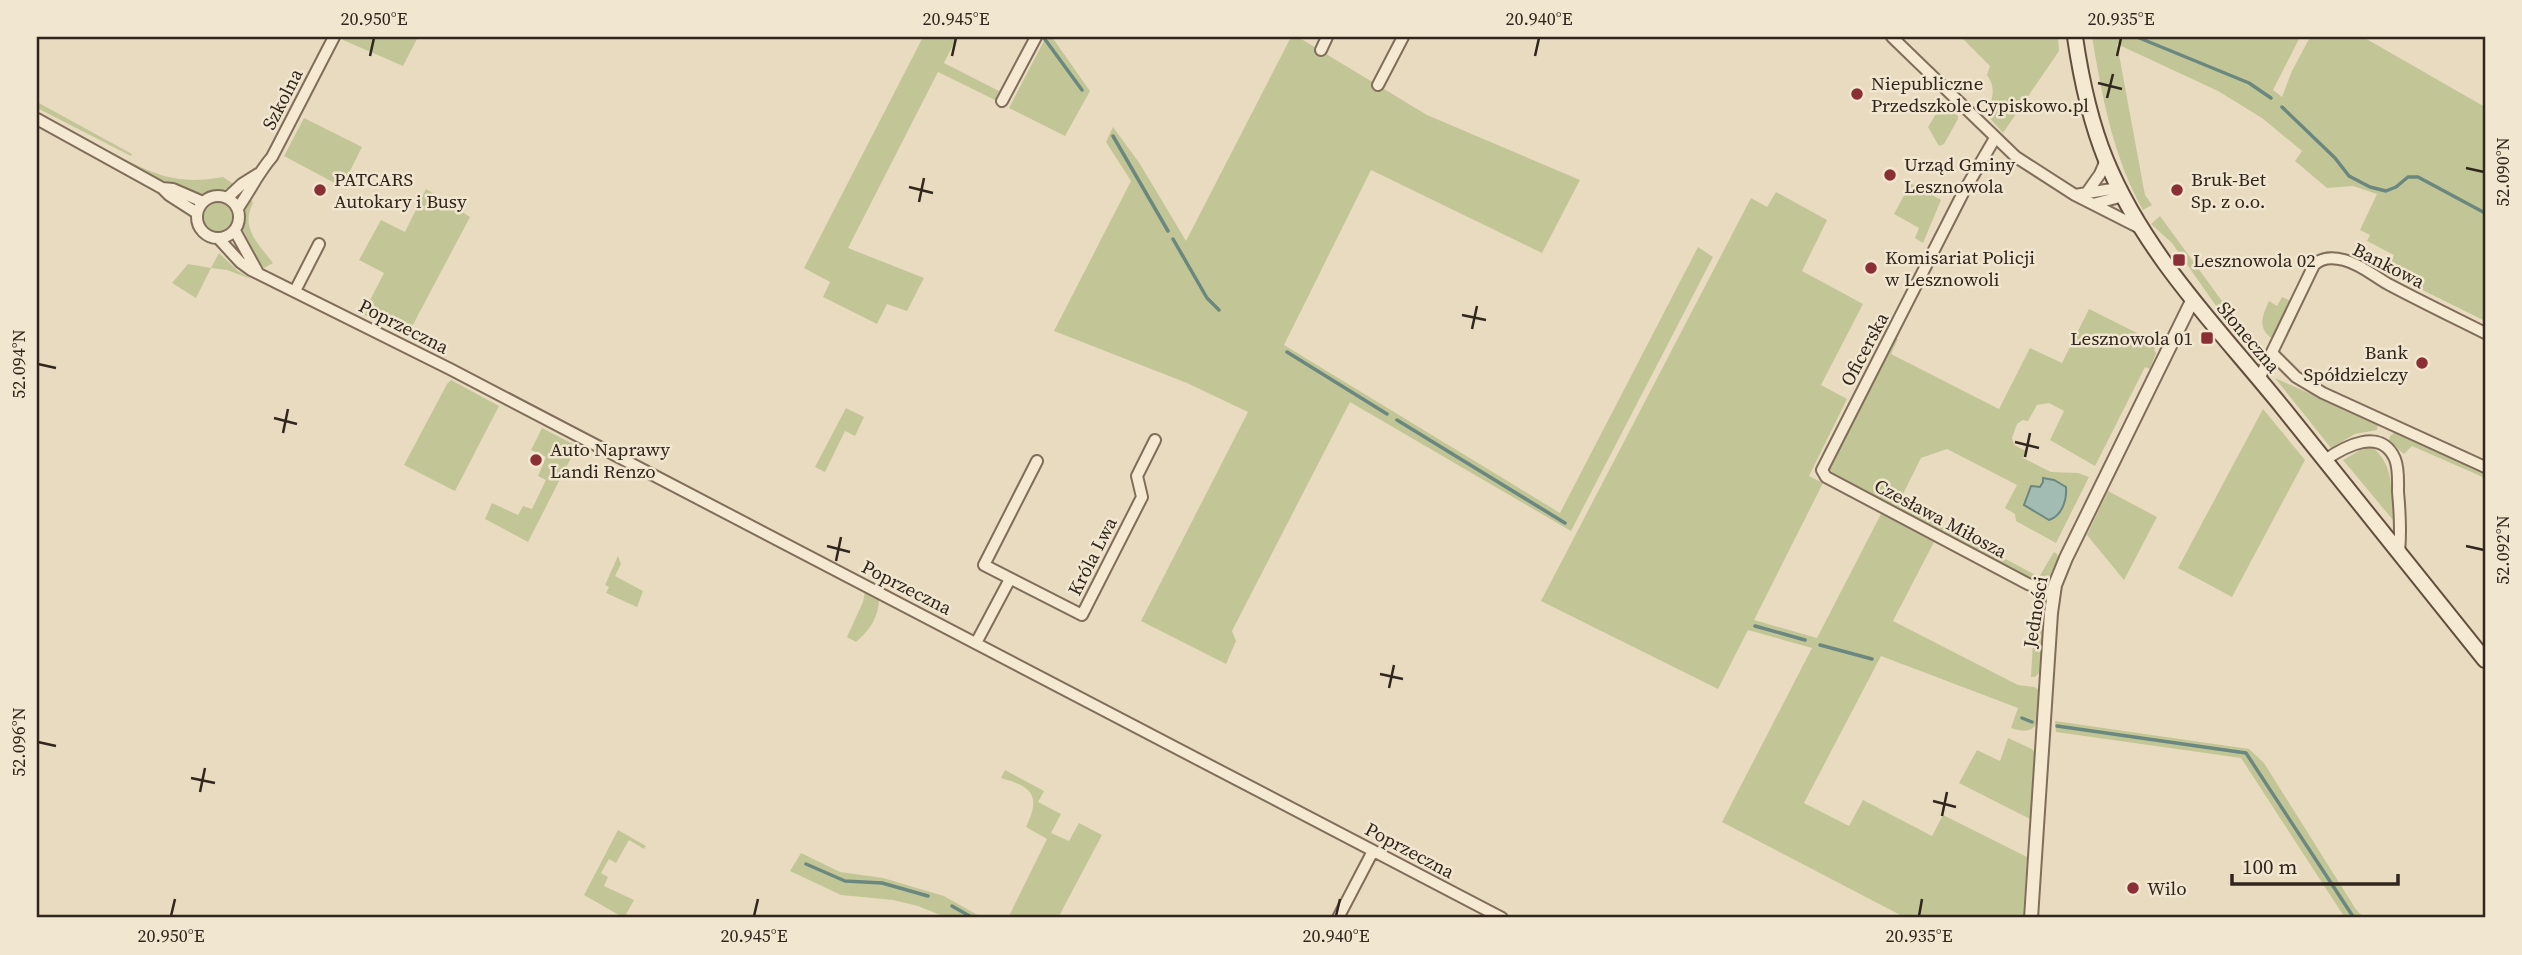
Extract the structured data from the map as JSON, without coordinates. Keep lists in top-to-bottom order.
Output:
{
  "streets": {
    "main road": ["Słoneczna"],
    "street": [
      "Szkolna",
      "Bankowa",
      "Poprzeczna",
      "Oficerska",
      "Czesława Miłosza",
      "Króla Lwa",
      "Jedności"
    ]
  },
  "crossings": [
    ["Szkolna", "Poprzeczna"],
    ["Bankowa", "Słoneczna"],
    ["Słoneczna", "Jedności"],
    ["Oficerska", "Czesława Miłosza"],
    ["Czesława Miłosza", "Jedności"]
  ],
  "places": {
    "other": [
      "Niepubliczne Przedszkole Cypiskowo.pl",
      "Urząd Gminy Lesznowola",
      "PATCARS Autokary i Busy",
      "Bruk-Bet Sp. z o.o.",
      "Komisariat Policji w Lesznowoli",
      "Bank Spółdzielczy",
      "Auto Naprawy Landi Renzo",
      "Wilo"
    ],
    "transit": ["Lesznowola 02", "Lesznowola 01"]
  },
  "scale_bar": "100 m",
  "coordinates": [
    "20.950°E",
    "20.945°E",
    "20.940°E",
    "20.935°E",
    "52.090°N",
    "52.094°N",
    "52.092°N",
    "52.096°N"
  ]
}
